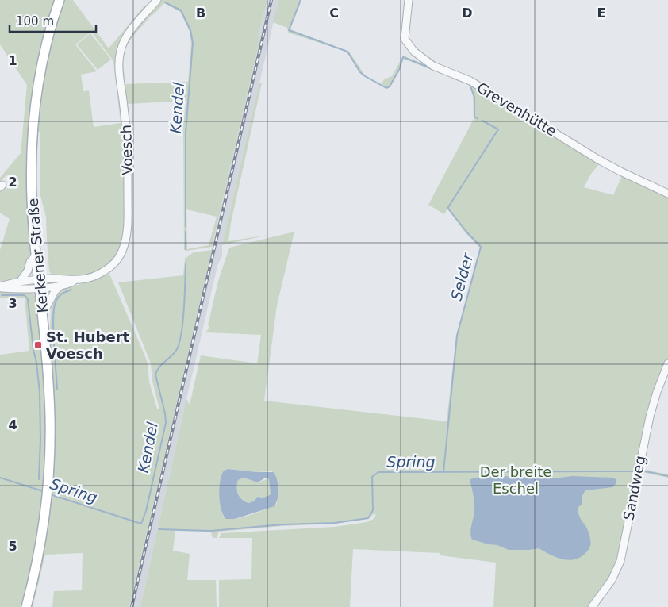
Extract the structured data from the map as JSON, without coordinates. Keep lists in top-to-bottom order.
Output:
{
  "streets": {
    "main road": ["Kerkener Straße"],
    "street": ["Grevenhütte", "Voesch", "Sandweg"]
  },
  "crossings": [
    ["Voesch", "Kerkener Straße"]
  ],
  "water": ["Kendel", "Selder", "Spring"],
  "parks": ["Der breite Eschel"],
  "places": {
    "transit": ["St. Hubert Voesch"]
  },
  "scale_bar": "100 m",
  "grid": {
    "columns": [
      "B",
      "C",
      "D",
      "E"
    ],
    "rows": [
      "1",
      "2",
      "3",
      "4",
      "5"
    ]
  }
}
